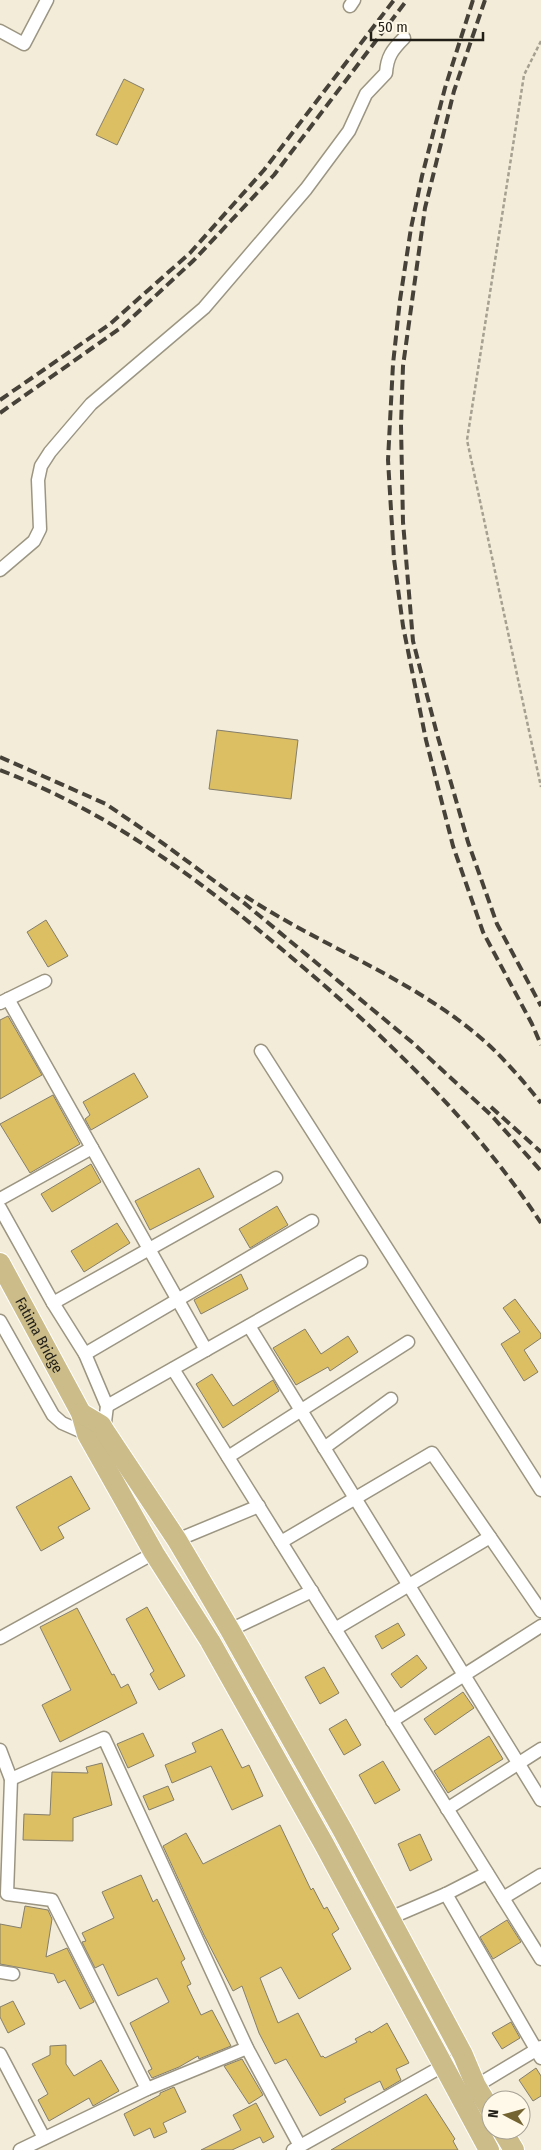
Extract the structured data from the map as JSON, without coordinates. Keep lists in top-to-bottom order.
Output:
{
  "streets": {
    "main road": ["Fatima Bridge"]
  },
  "scale_bar": "50 m",
  "north": "left"
}
